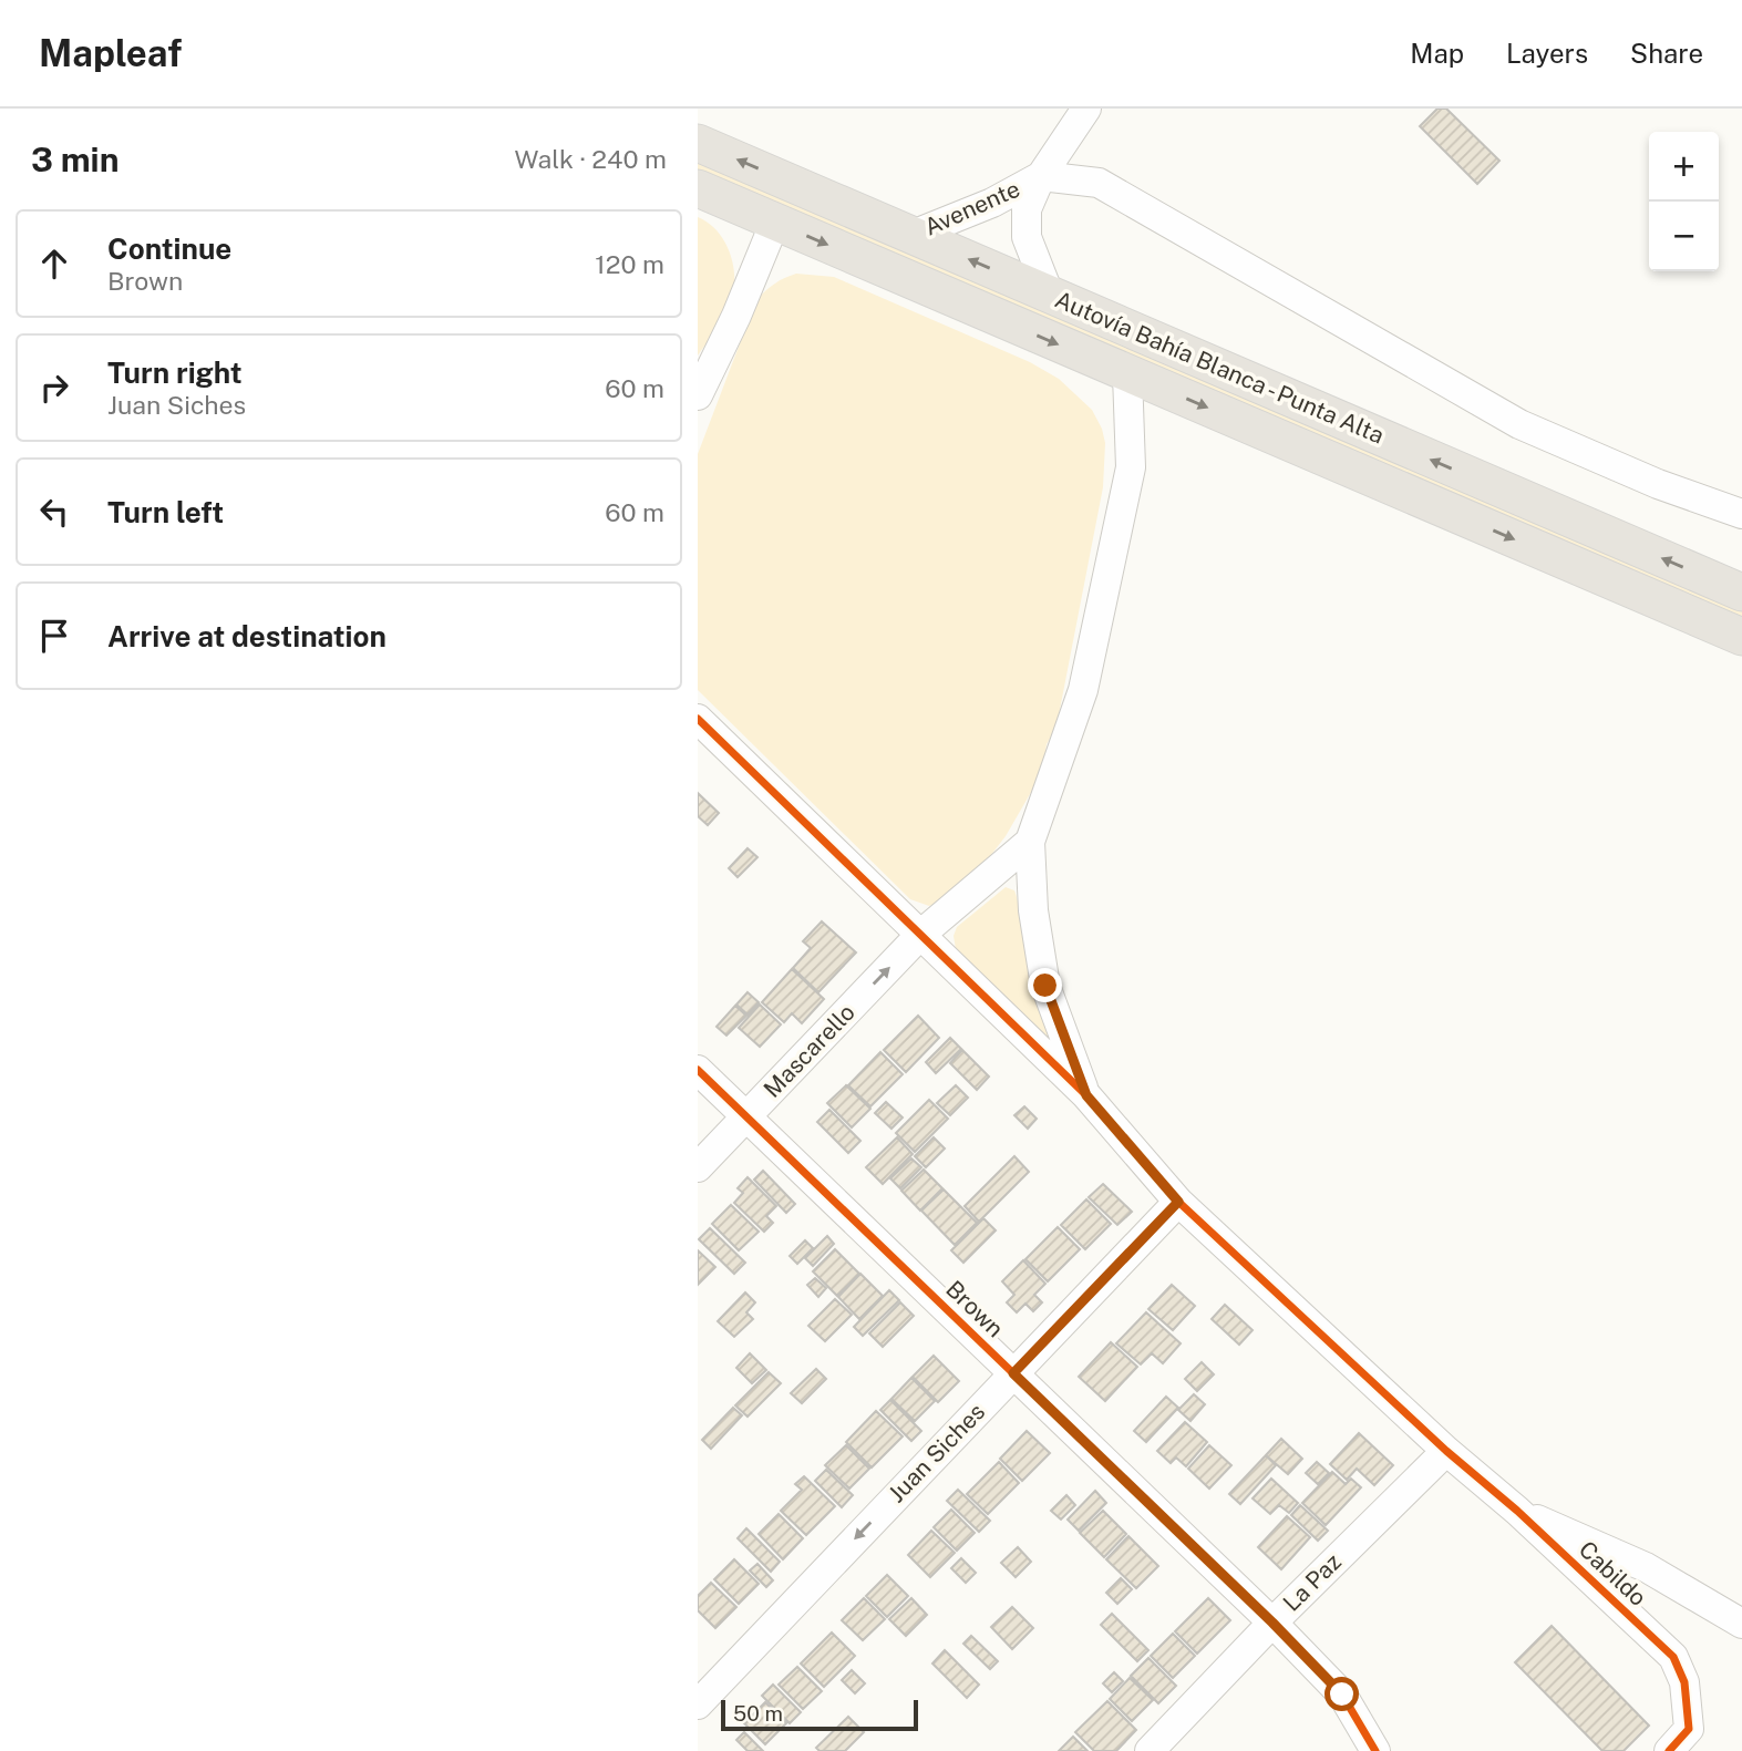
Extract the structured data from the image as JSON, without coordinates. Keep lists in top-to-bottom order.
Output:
{
  "streets": {
    "main road": ["Autovía Bahía Blanca - Punta Alta"],
    "street": [
      "Avenente",
      "Mascarello",
      "Brown",
      "Juan Siches",
      "Cabildo",
      "La Paz"
    ]
  },
  "crossings": [
    ["Avenente", "Autovía Bahía Blanca - Punta Alta"],
    ["Mascarello", "Brown"],
    ["Mascarello", "Cabildo"],
    ["Brown", "Juan Siches"],
    ["Brown", "La Paz"],
    ["Juan Siches", "Cabildo"],
    ["Cabildo", "La Paz"]
  ],
  "one_way": ["Mascarello", "Juan Siches"],
  "scale_bar": "50 m",
  "page": {
    "header": "Mapleaf",
    "nav": ["Map", "Layers", "Share"],
    "heading": ["3 min", "Walk · 240 m"],
    "map_buttons": ["+", "−"],
    "list": [
      ["Continue", "Brown", "120 m"],
      ["Turn right", "Juan Siches", "60 m"],
      ["Turn left", "60 m"],
      "Arrive at destination"
    ],
    "scale": "50 m"
  }
}
